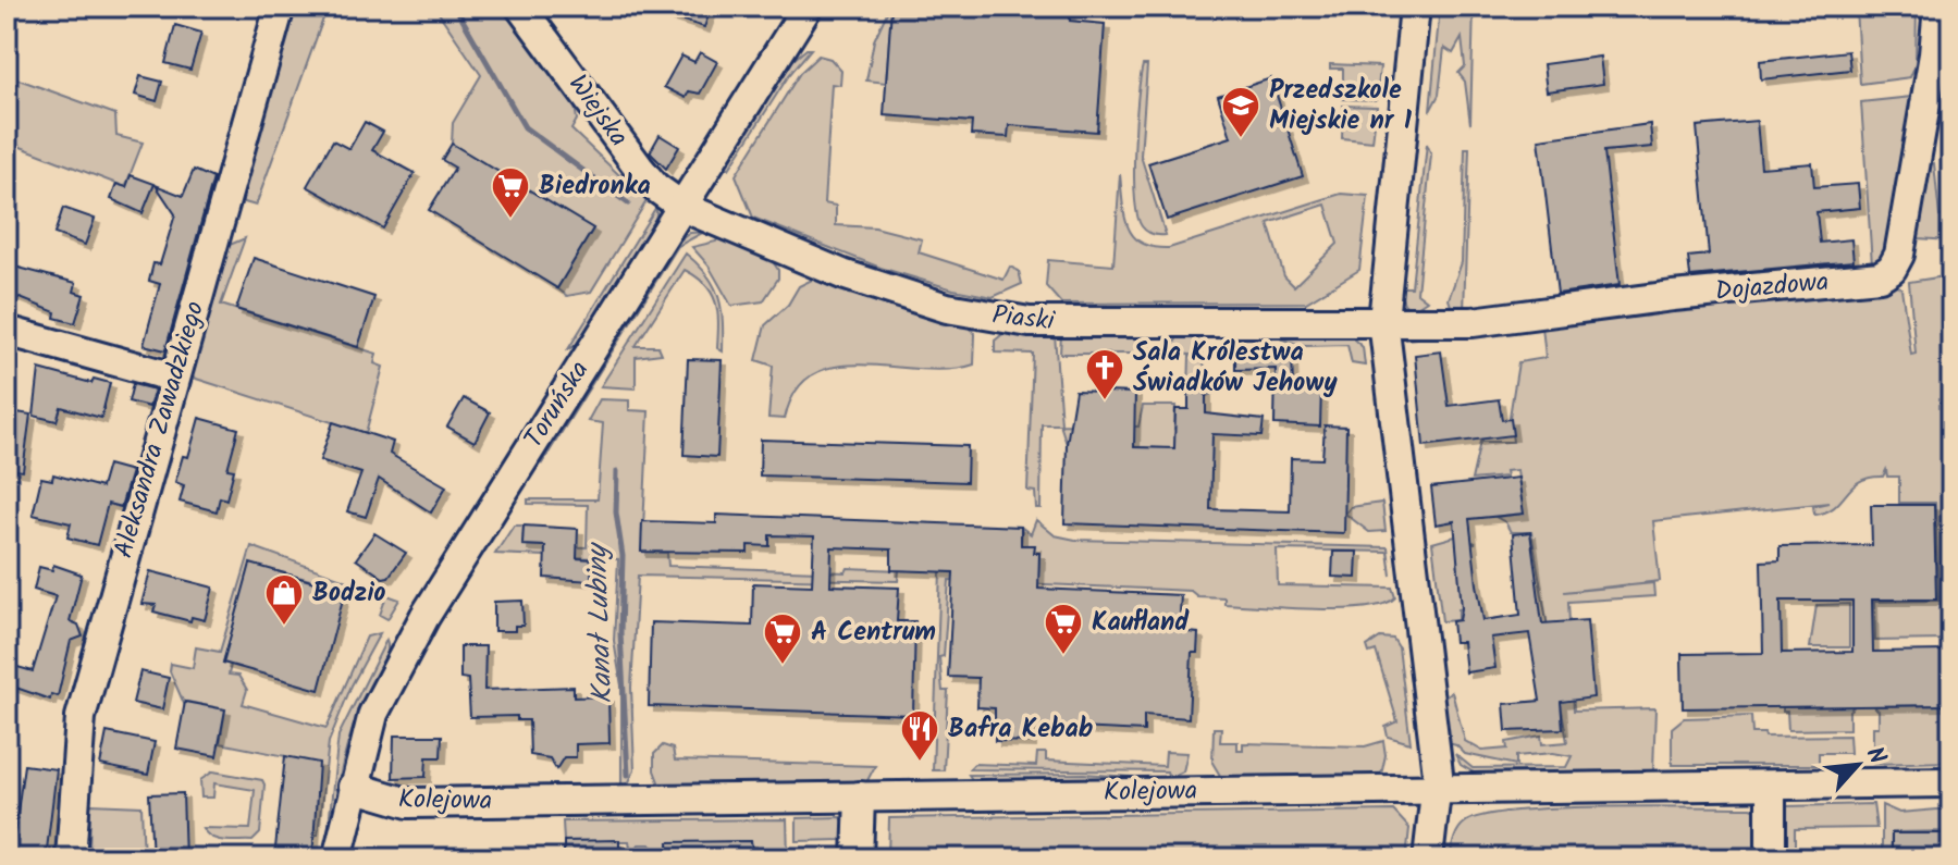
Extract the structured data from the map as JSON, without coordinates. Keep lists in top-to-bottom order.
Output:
{
  "streets": {
    "street": [
      "Wiejska",
      "Dojazdowa",
      "Piaski",
      "Toruńska",
      "Aleksandra Zawadzkiego",
      "Kolejowa"
    ]
  },
  "crossings": [
    ["Wiejska", "Piaski"],
    ["Wiejska", "Toruńska"],
    ["Dojazdowa", "Piaski"],
    ["Piaski", "Toruńska"],
    ["Toruńska", "Kolejowa"]
  ],
  "water": ["Kanał Lubiny"],
  "places": {
    "school or university": ["Przedszkole Miejskie nr 1"],
    "supermarket": ["Biedronka", "Kaufland", "A Centrum"],
    "church": ["Sala Królestwa Świadków Jehowy"],
    "shop": ["Bodzio"],
    "restaurant": ["Bafra Kebab"]
  },
  "north": "top right"
}
